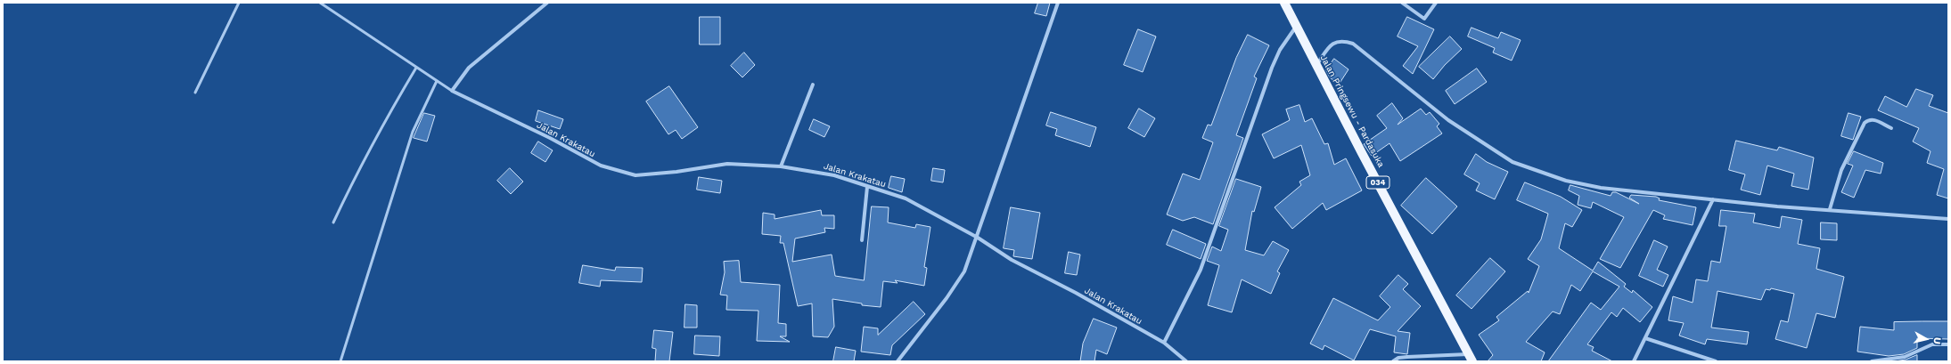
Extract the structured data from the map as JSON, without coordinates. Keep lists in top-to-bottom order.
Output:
{
  "streets": {
    "main road": ["Jalan Pringsewu - Pardasuka", "034"],
    "street": ["Jalan Krakatau"]
  },
  "north": "right"
}
